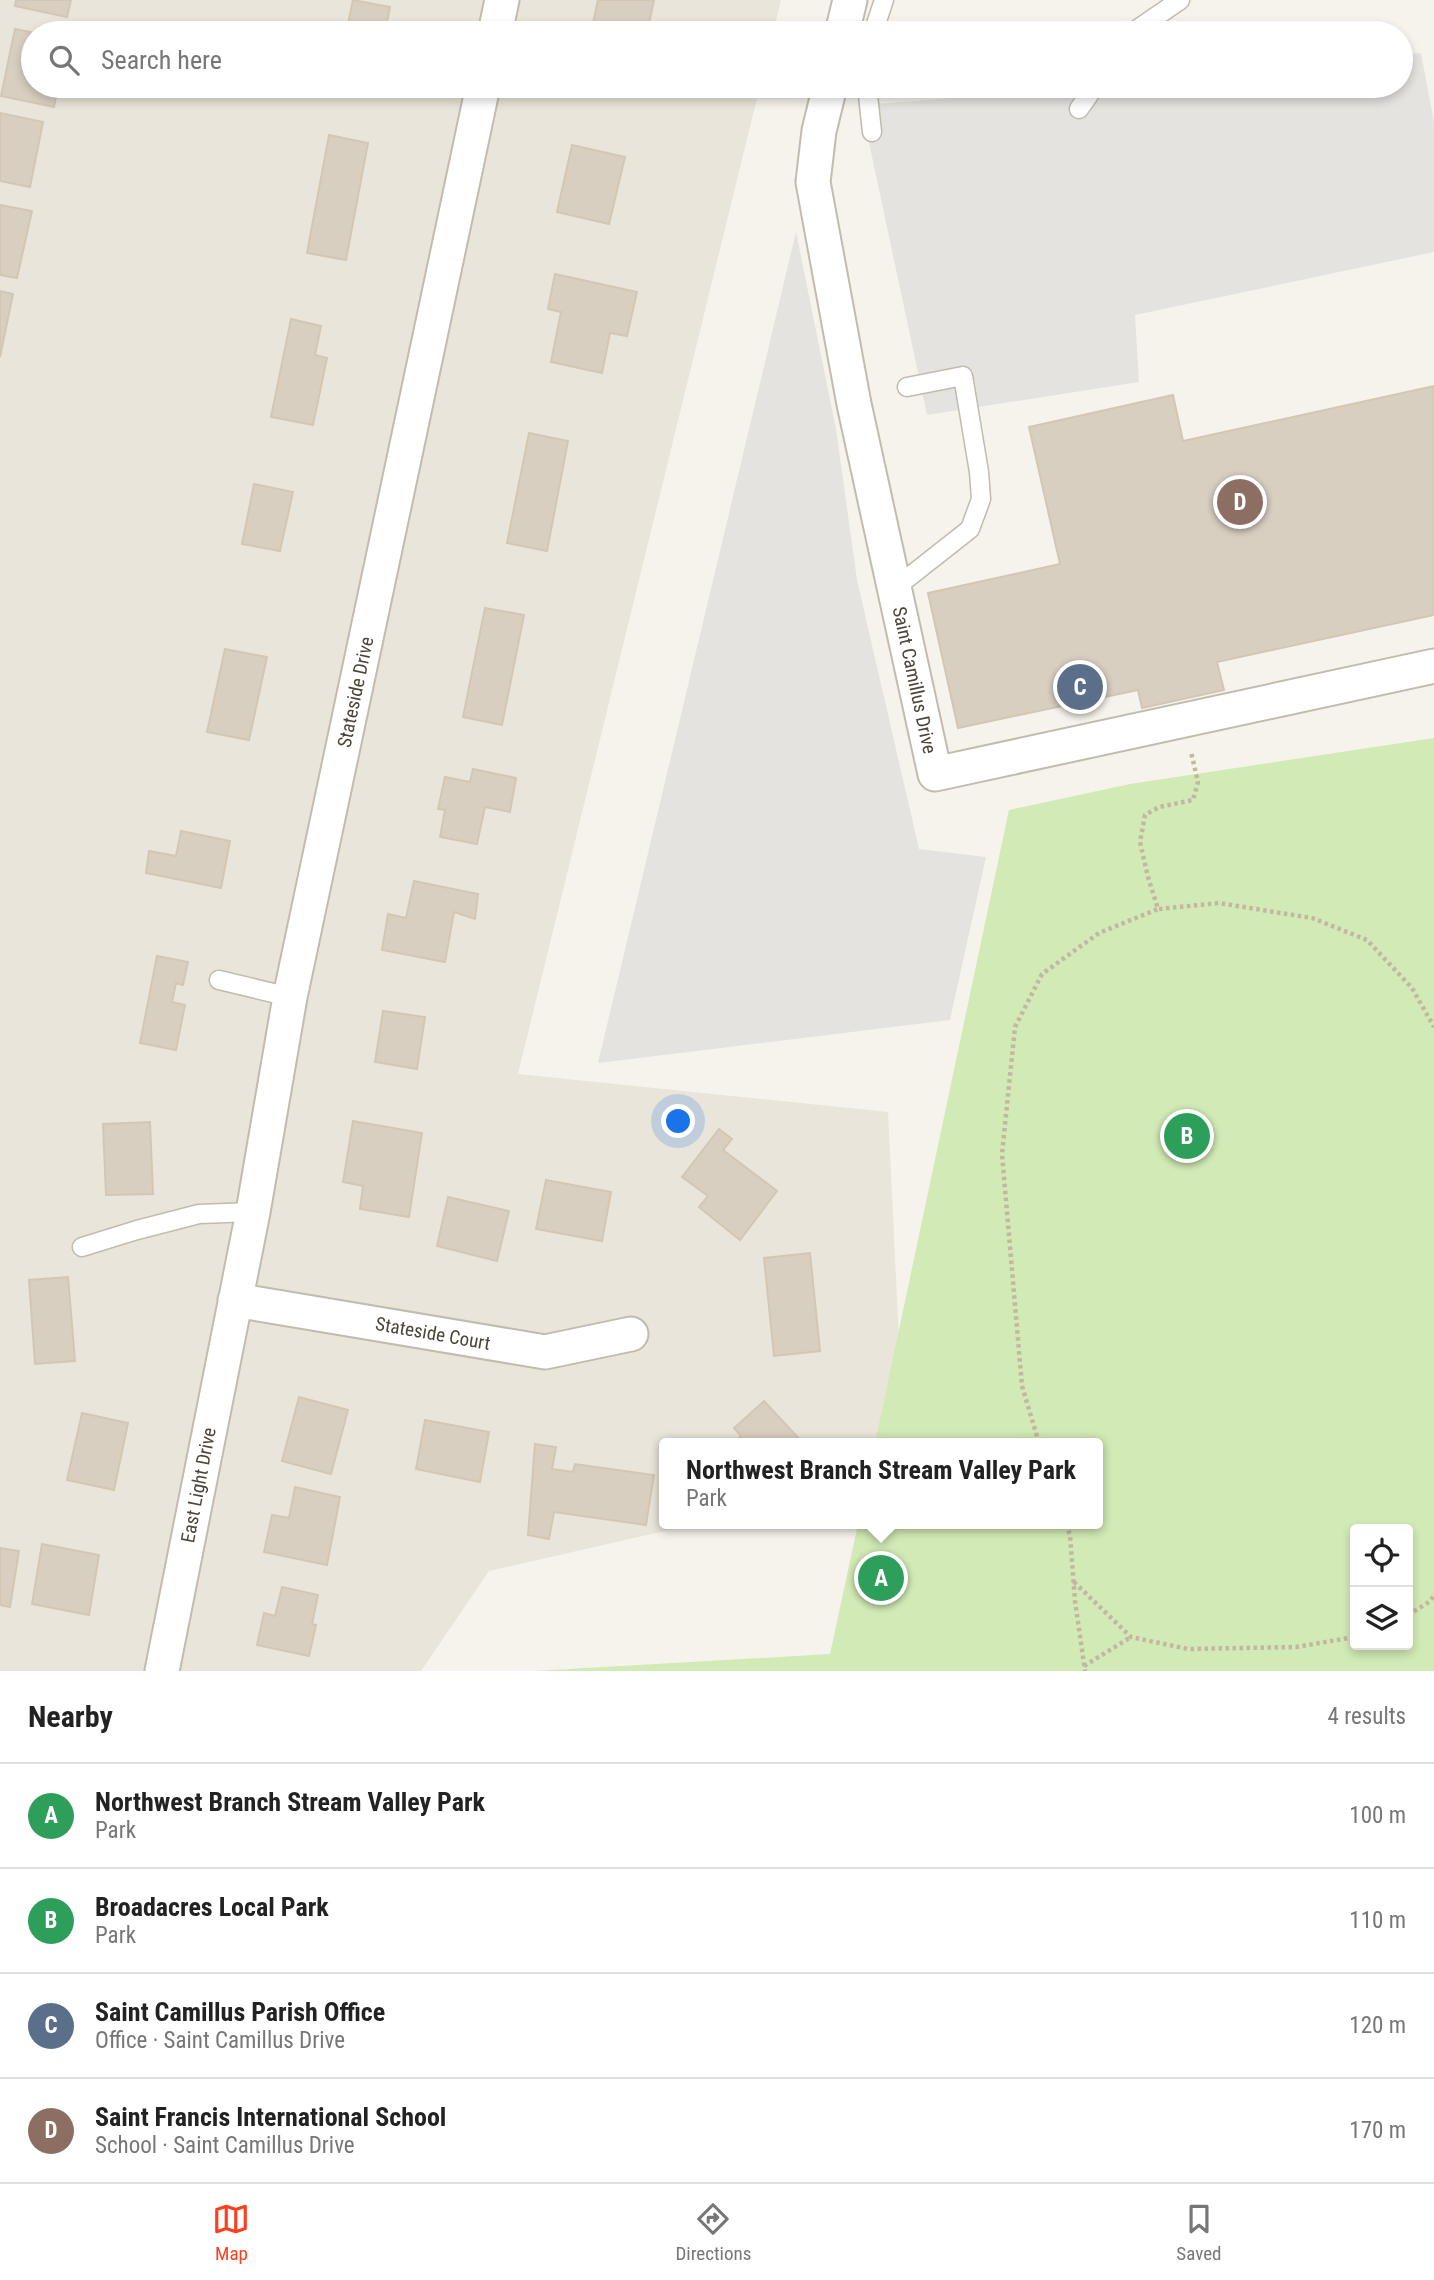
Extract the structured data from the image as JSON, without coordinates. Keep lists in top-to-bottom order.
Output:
{
  "streets": {
    "street": [
      "Saint Camillus Drive",
      "Stateside Drive",
      "Stateside Court",
      "East Light Drive"
    ]
  },
  "crossings": [
    ["Stateside Drive", "Stateside Court"],
    ["Stateside Drive", "East Light Drive"],
    ["Stateside Court", "East Light Drive"]
  ],
  "page": {
    "search": "Search here",
    "pins": [
      "D",
      "C",
      "B",
      "A"
    ],
    "popup": ["Northwest Branch Stream Valley Park", "Park"],
    "heading": ["Nearby", "4 results"],
    "list": [
      {
        "mark": "A",
        "name": "Northwest Branch Stream Valley Park",
        "note": "Park",
        "value": "100 m"
      },
      {
        "mark": "B",
        "name": "Broadacres Local Park",
        "note": "Park",
        "value": "110 m"
      },
      {
        "mark": "C",
        "name": "Saint Camillus Parish Office",
        "note": "Office · Saint Camillus Drive",
        "value": "120 m"
      },
      {
        "mark": "D",
        "name": "Saint Francis International School",
        "note": "School · Saint Camillus Drive",
        "value": "170 m"
      }
    ],
    "nav": ["Map", "Directions", "Saved"]
  }
}
